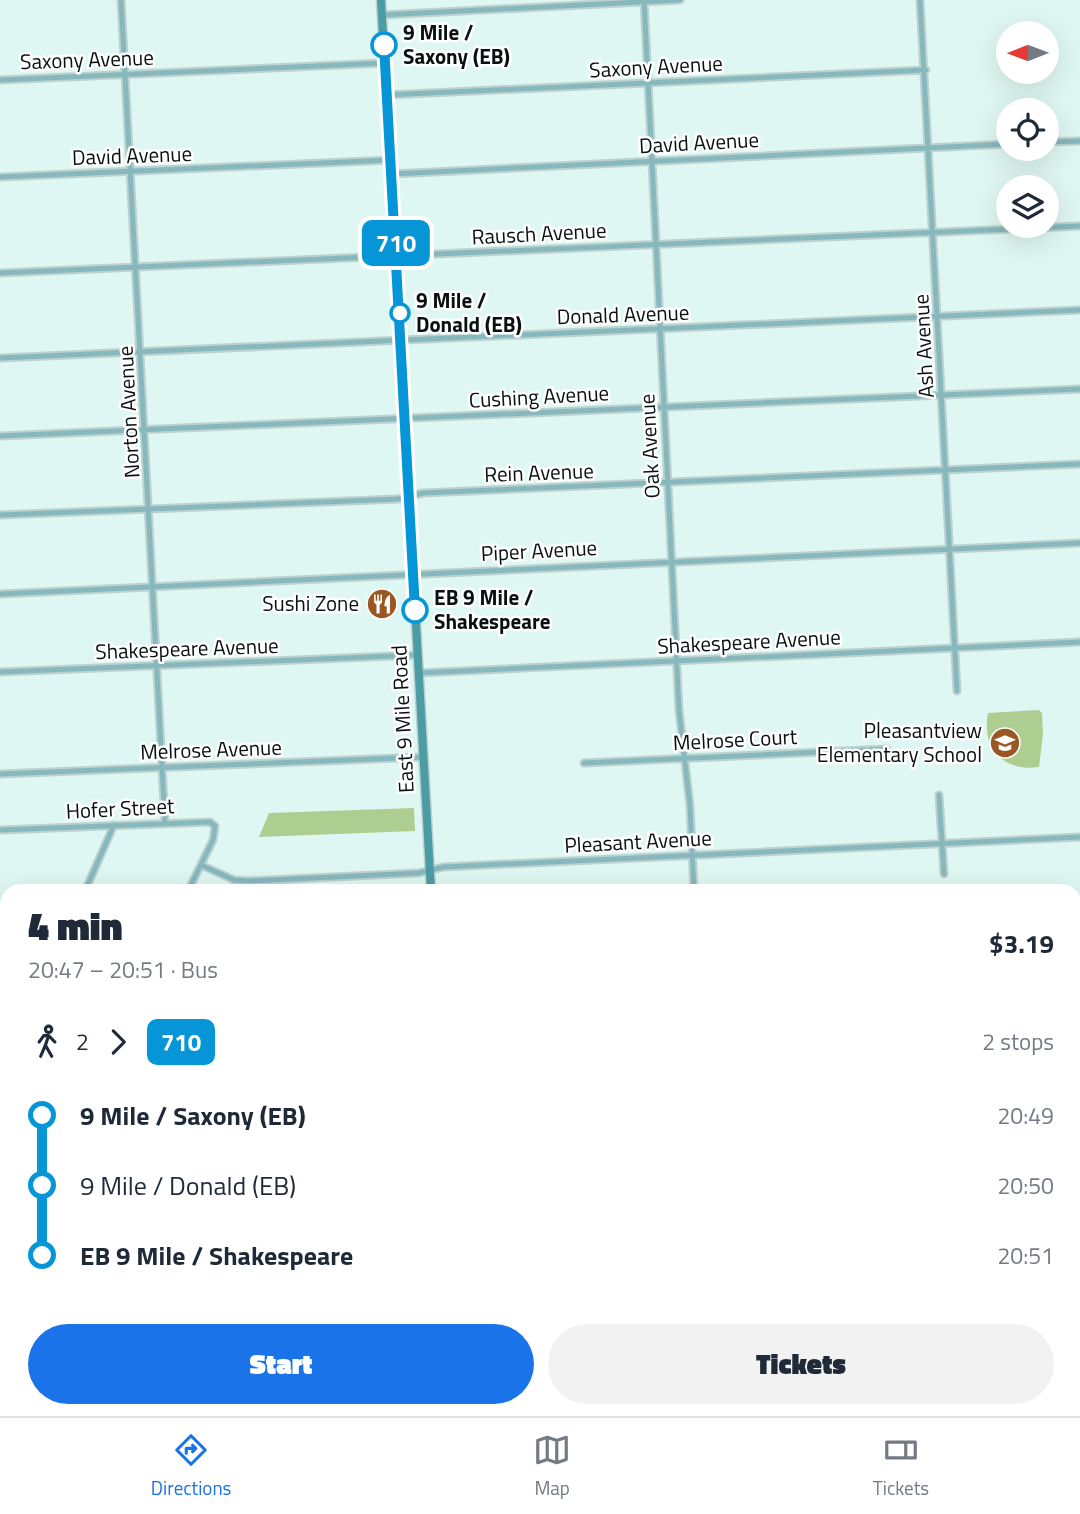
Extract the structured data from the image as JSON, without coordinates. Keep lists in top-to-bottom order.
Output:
{
  "streets": {
    "main road": ["East 9 Mile Road"],
    "street": [
      "Saxony Avenue",
      "David Avenue",
      "Rausch Avenue",
      "Donald Avenue",
      "Ash Avenue",
      "Cushing Avenue",
      "Norton Avenue",
      "Oak Avenue",
      "Rein Avenue",
      "Piper Avenue",
      "Shakespeare Avenue",
      "Melrose Court",
      "Melrose Avenue",
      "Hofer Street",
      "Pleasant Avenue"
    ]
  },
  "crossings": [
    ["Saxony Avenue", "Ash Avenue"],
    ["Saxony Avenue", "Norton Avenue"],
    ["Saxony Avenue", "Oak Avenue"],
    ["Saxony Avenue", "East 9 Mile Road"],
    ["David Avenue", "Ash Avenue"],
    ["David Avenue", "Norton Avenue"],
    ["David Avenue", "Oak Avenue"],
    ["David Avenue", "East 9 Mile Road"],
    ["Rausch Avenue", "Ash Avenue"],
    ["Rausch Avenue", "Norton Avenue"],
    ["Rausch Avenue", "Oak Avenue"],
    ["Rausch Avenue", "East 9 Mile Road"],
    ["Donald Avenue", "Ash Avenue"],
    ["Donald Avenue", "Norton Avenue"],
    ["Donald Avenue", "Oak Avenue"],
    ["Donald Avenue", "East 9 Mile Road"],
    ["Ash Avenue", "Cushing Avenue"],
    ["Ash Avenue", "Rein Avenue"],
    ["Ash Avenue", "Piper Avenue"],
    ["Ash Avenue", "Shakespeare Avenue"],
    ["Cushing Avenue", "Norton Avenue"],
    ["Cushing Avenue", "Oak Avenue"],
    ["Cushing Avenue", "East 9 Mile Road"],
    ["Norton Avenue", "Rein Avenue"],
    ["Norton Avenue", "Piper Avenue"],
    ["Norton Avenue", "Shakespeare Avenue"],
    ["Norton Avenue", "Melrose Avenue"],
    ["Norton Avenue", "Hofer Street"],
    ["Oak Avenue", "Rein Avenue"],
    ["Oak Avenue", "Piper Avenue"],
    ["Oak Avenue", "Shakespeare Avenue"],
    ["Oak Avenue", "Melrose Court"],
    ["Oak Avenue", "Pleasant Avenue"],
    ["Rein Avenue", "East 9 Mile Road"],
    ["Piper Avenue", "East 9 Mile Road"],
    ["Shakespeare Avenue", "East 9 Mile Road"],
    ["East 9 Mile Road", "Melrose Avenue"],
    ["East 9 Mile Road", "Pleasant Avenue"],
    ["Hofer Street", "Pleasant Avenue"]
  ],
  "places": {
    "other": ["9 Mile / Saxony (EB)", "9 Mile / Donald (EB)", "EB 9 Mile / Shakespeare"],
    "restaurant": ["Sushi Zone"],
    "school or university": ["Pleasantview Elementary School"]
  },
  "lines": ["bus line 710"],
  "north": "left",
  "page": {
    "on_map": "710",
    "heading": ["4 min", "20:47 – 20:51 · Bus", "$3.19"],
    "legs": ["2", "710", "2 stops"],
    "list": [
      {
        "name": "9 Mile / Saxony (EB)",
        "value": "20:49"
      },
      {
        "name": "9 Mile / Donald (EB)",
        "value": "20:50"
      },
      {
        "name": "EB 9 Mile / Shakespeare",
        "value": "20:51"
      }
    ],
    "buttons": ["Start", "Tickets"],
    "tabs": ["Directions", "Map", "Tickets"]
  }
}
